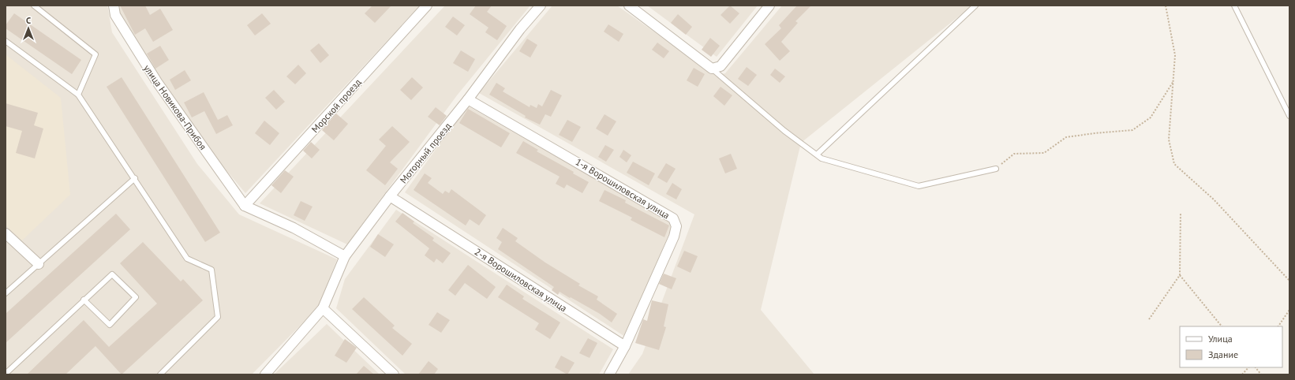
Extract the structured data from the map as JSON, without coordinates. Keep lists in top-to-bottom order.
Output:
{
  "streets": {
    "street": [
      "Морской проезд",
      "улица Новикова-Прибоя",
      "Моторный проезд",
      "1-я Ворошиловская улица",
      "2-я Ворошиловская улица"
    ]
  },
  "crossings": [
    ["Морской проезд", "улица Новикова-Прибоя"],
    ["Моторный проезд", "1-я Ворошиловская улица"],
    ["Моторный проезд", "2-я Ворошиловская улица"],
    ["1-я Ворошиловская улица", "2-я Ворошиловская улица"]
  ],
  "legend": ["Улица", "Здание"],
  "north": "top"
}
